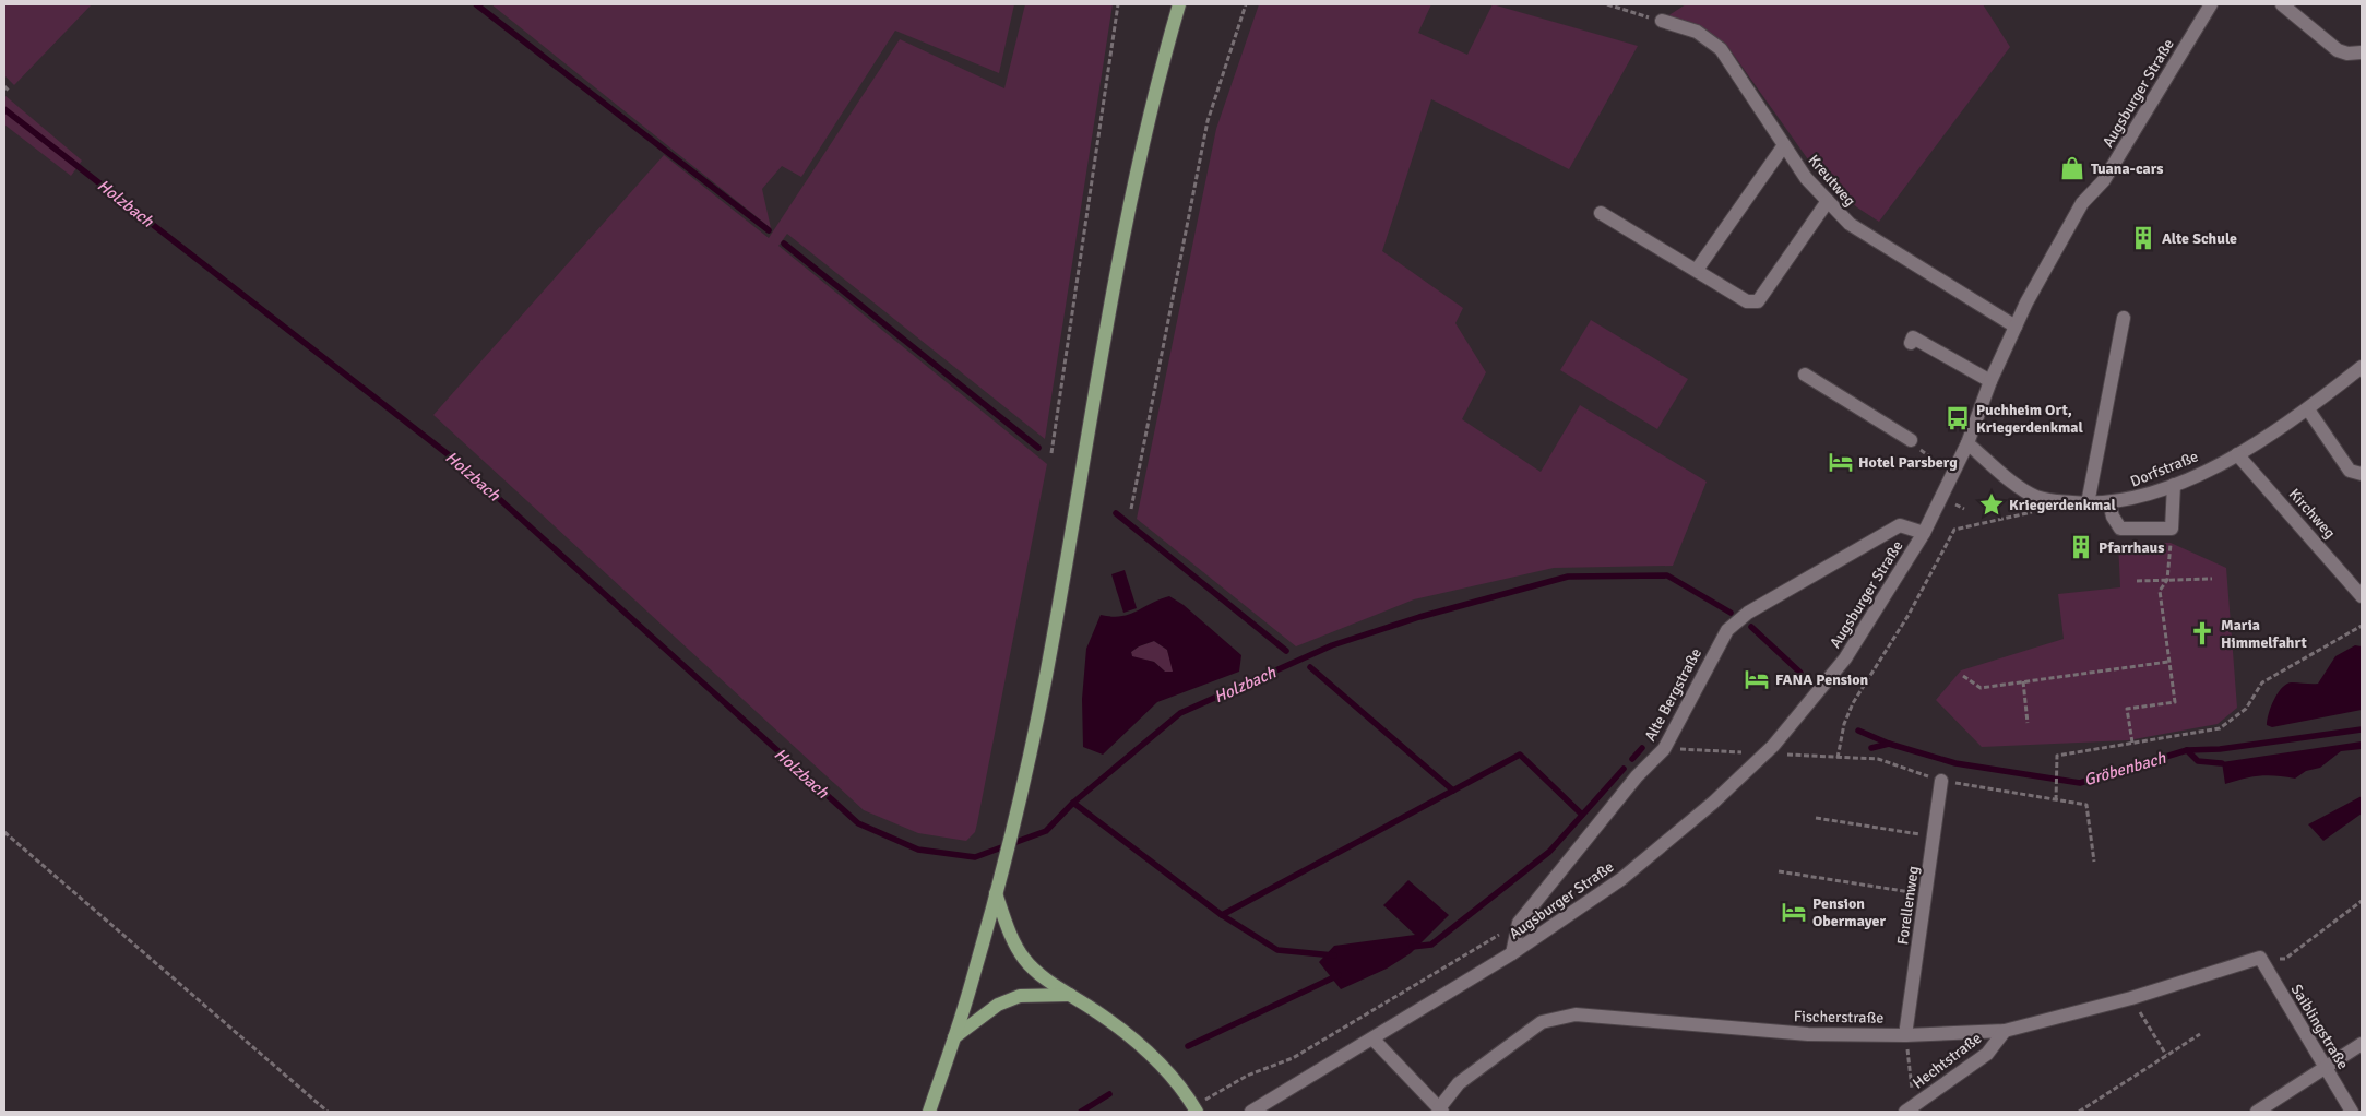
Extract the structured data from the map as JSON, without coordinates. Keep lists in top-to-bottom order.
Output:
{
  "streets": {
    "street": [
      "Augsburger Straße",
      "Kreutweg",
      "Dorfstraße",
      "Kirchweg",
      "Alte Bergstraße",
      "Forellenweg",
      "Fischerstraße",
      "Saiblingstraße",
      "Hechtstraße"
    ]
  },
  "crossings": [
    ["Augsburger Straße", "Kreutweg"],
    ["Augsburger Straße", "Dorfstraße"],
    ["Augsburger Straße", "Alte Bergstraße"],
    ["Dorfstraße", "Kirchweg"],
    ["Forellenweg", "Fischerstraße"],
    ["Fischerstraße", "Saiblingstraße"],
    ["Fischerstraße", "Hechtstraße"]
  ],
  "water": ["Holzbach", "Gröbenbach"],
  "places": {
    "shop": ["Tuana-cars"],
    "building": ["Alte Schule", "Pfarrhaus"],
    "bus stop": ["Puchheim Ort, Kriegerdenkmal"],
    "hotel": ["Hotel Parsberg", "FANA Pension", "Pension Obermayer"],
    "place": ["Kriegerdenkmal"],
    "church": ["Maria Himmelfahrt"]
  }
}
